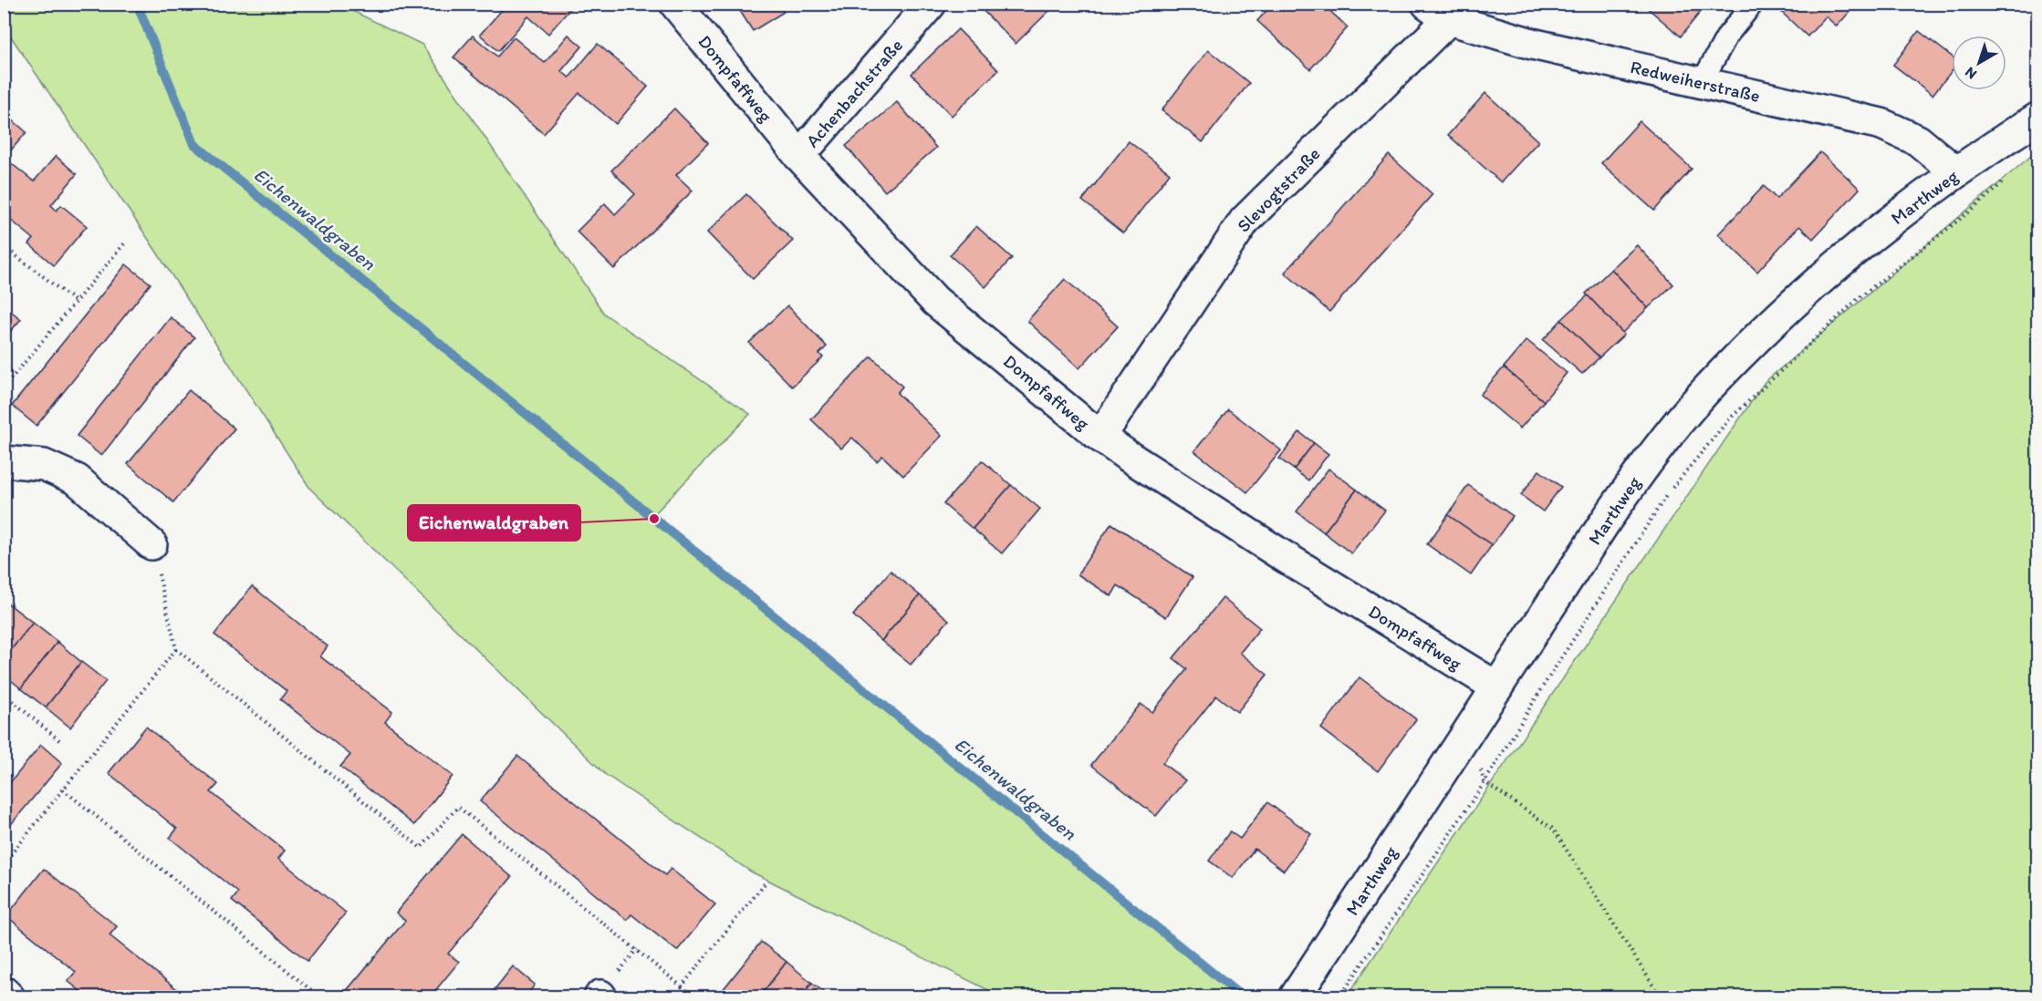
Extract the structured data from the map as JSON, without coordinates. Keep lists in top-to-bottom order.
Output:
{
  "streets": {
    "street": [
      "Dompfaffweg",
      "Redweiherstraße",
      "Achenbachstraße",
      "Slevogtstraße",
      "Marthweg"
    ]
  },
  "crossings": [
    ["Dompfaffweg", "Achenbachstraße"],
    ["Dompfaffweg", "Slevogtstraße"],
    ["Dompfaffweg", "Marthweg"],
    ["Redweiherstraße", "Slevogtstraße"],
    ["Redweiherstraße", "Marthweg"]
  ],
  "water": ["Eichenwaldgraben"],
  "places": ["Eichenwaldgraben"],
  "north": "bottom left"
}
